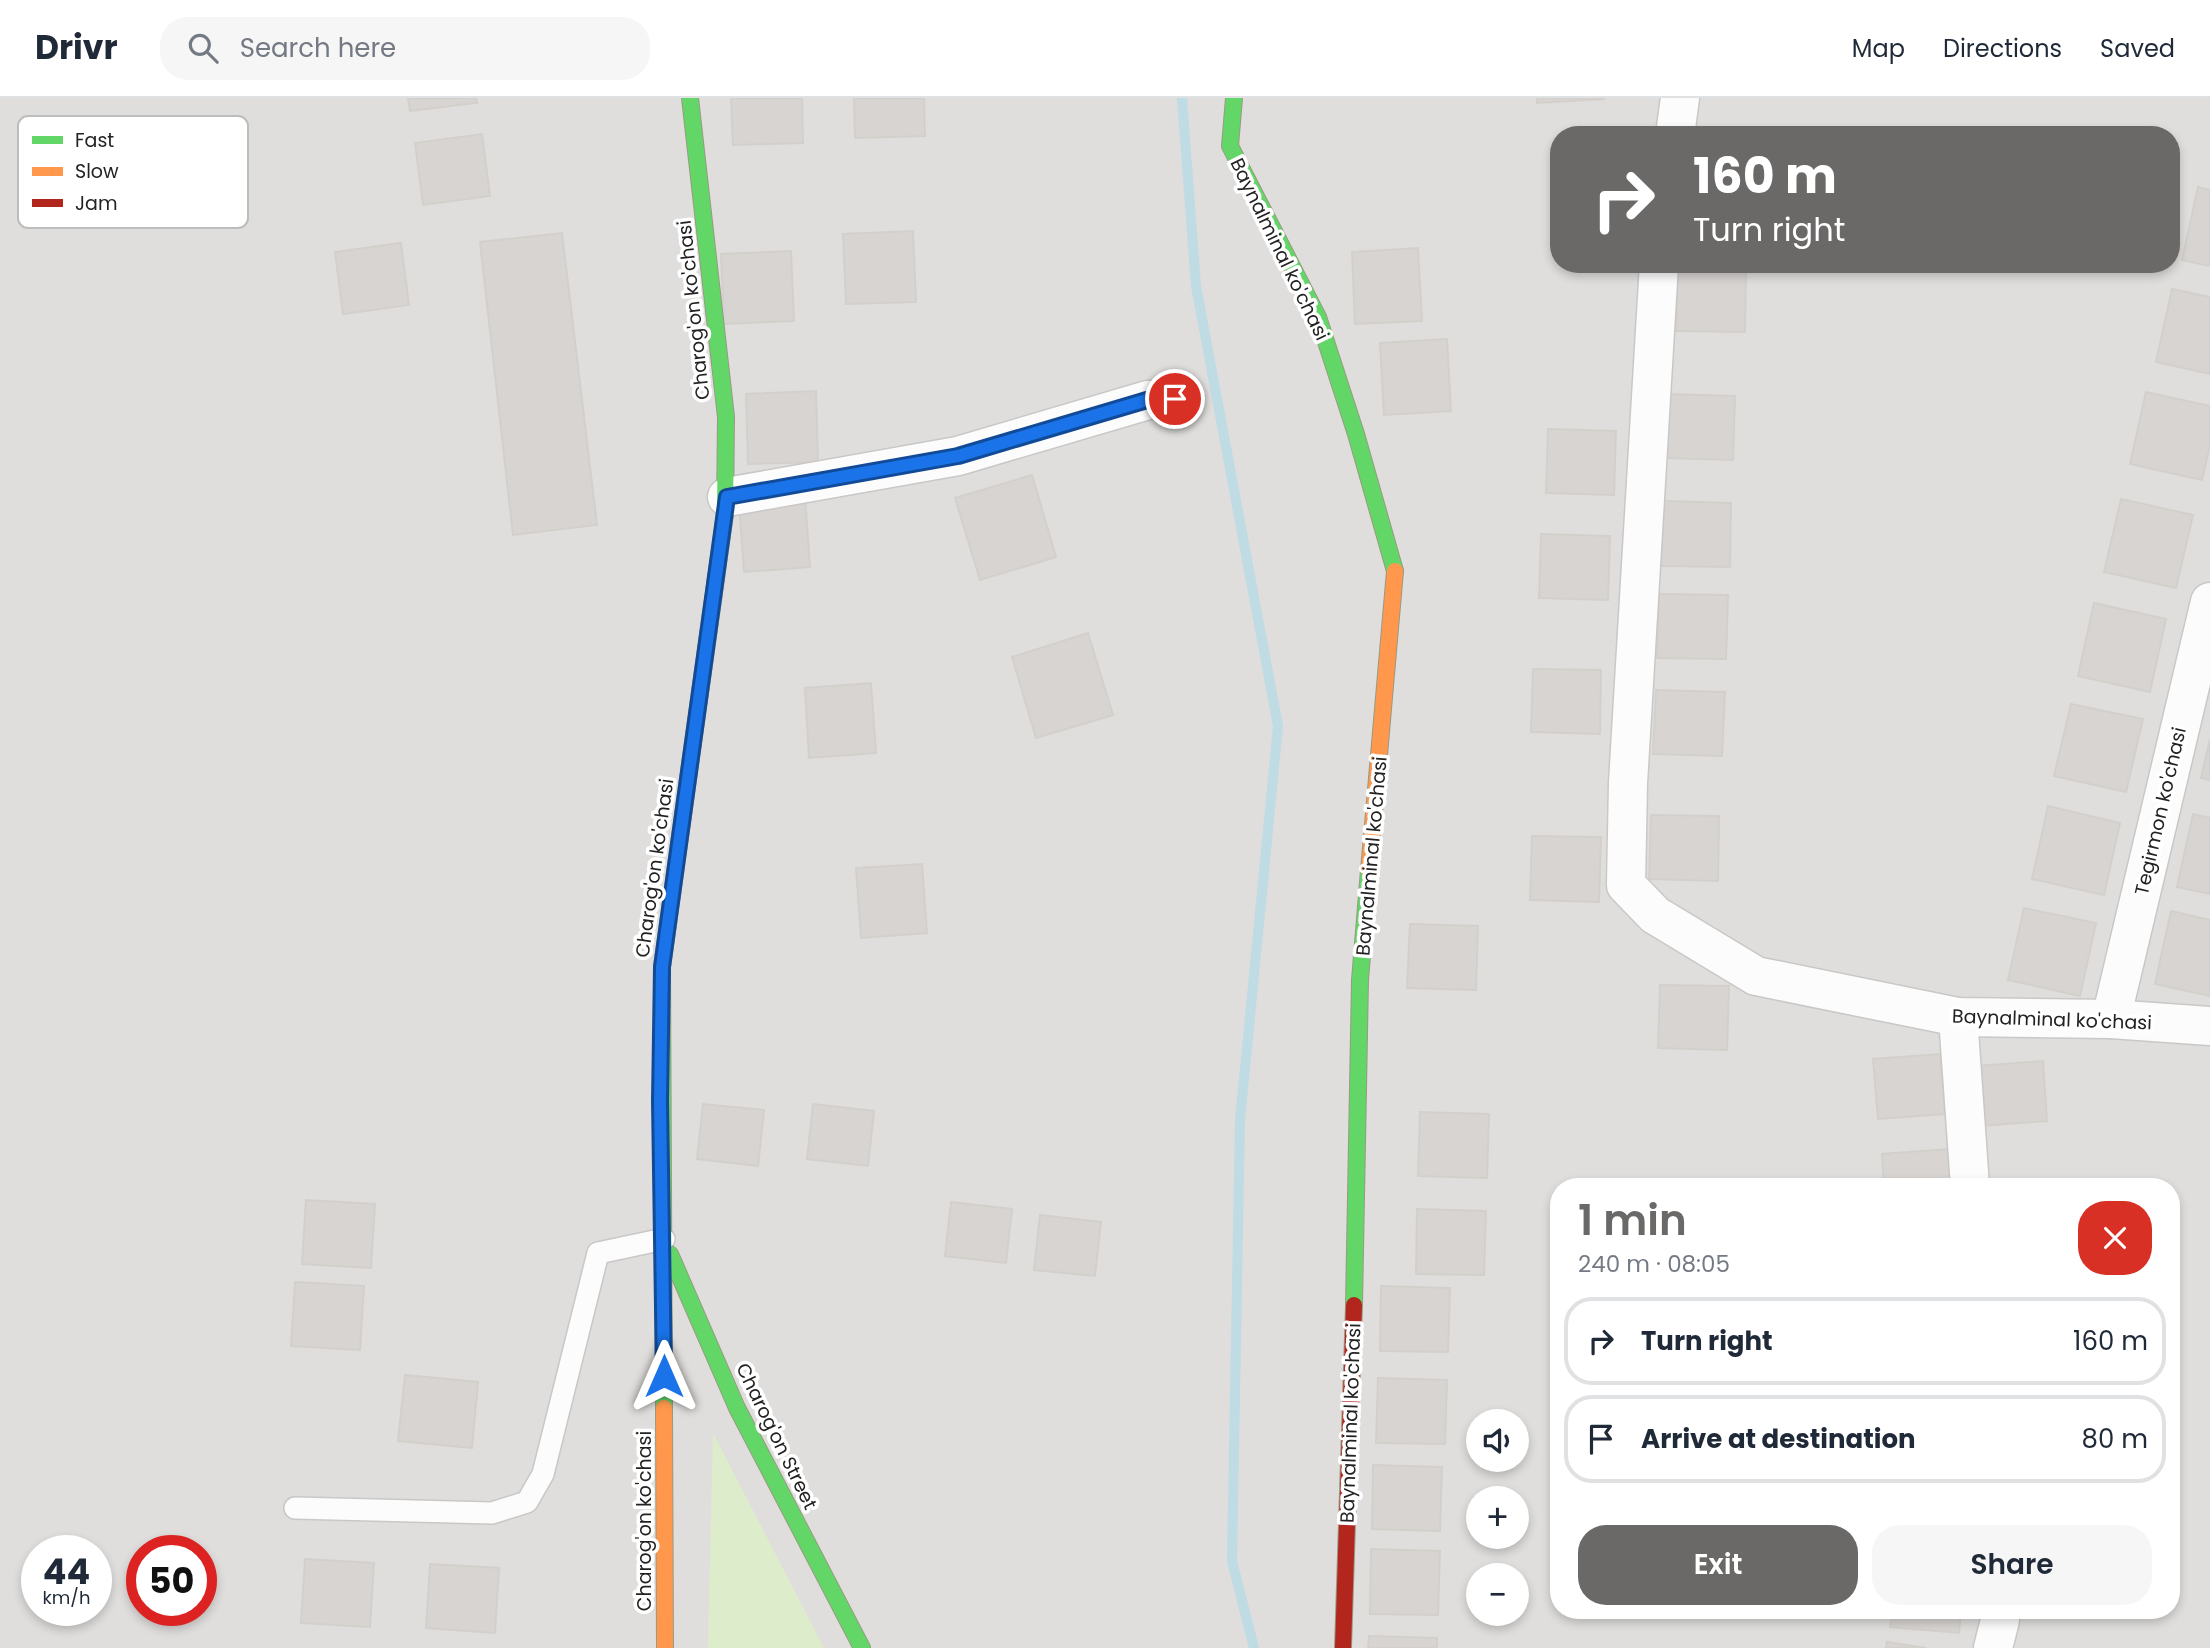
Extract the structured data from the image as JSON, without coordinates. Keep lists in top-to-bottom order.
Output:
{
  "streets": {
    "main road": ["Baynalminal ko'chasi", "Charog'on ko'chasi", "Charog'on Street"],
    "street": ["Tegirmon ko'chasi"]
  },
  "crossings": [
    ["Baynalminal ko'chasi", "Tegirmon ko'chasi"],
    ["Charog'on ko'chasi", "Charog'on Street"]
  ],
  "legend": ["Fast", "Slow", "Jam"],
  "page": {
    "header": "Drivr",
    "search": "Search here",
    "nav": ["Map", "Directions", "Saved"],
    "turn": ["160 m", "Turn right"],
    "heading": ["1 min", "240 m · 08:05"],
    "list": [
      {
        "name": "Turn right",
        "value": "160 m"
      },
      {
        "name": "Arrive at destination",
        "value": "80 m"
      }
    ],
    "map_buttons": ["+", "−"],
    "buttons": ["Exit", "Share"],
    "speed": "44 km/h",
    "limit": "50"
  }
}
